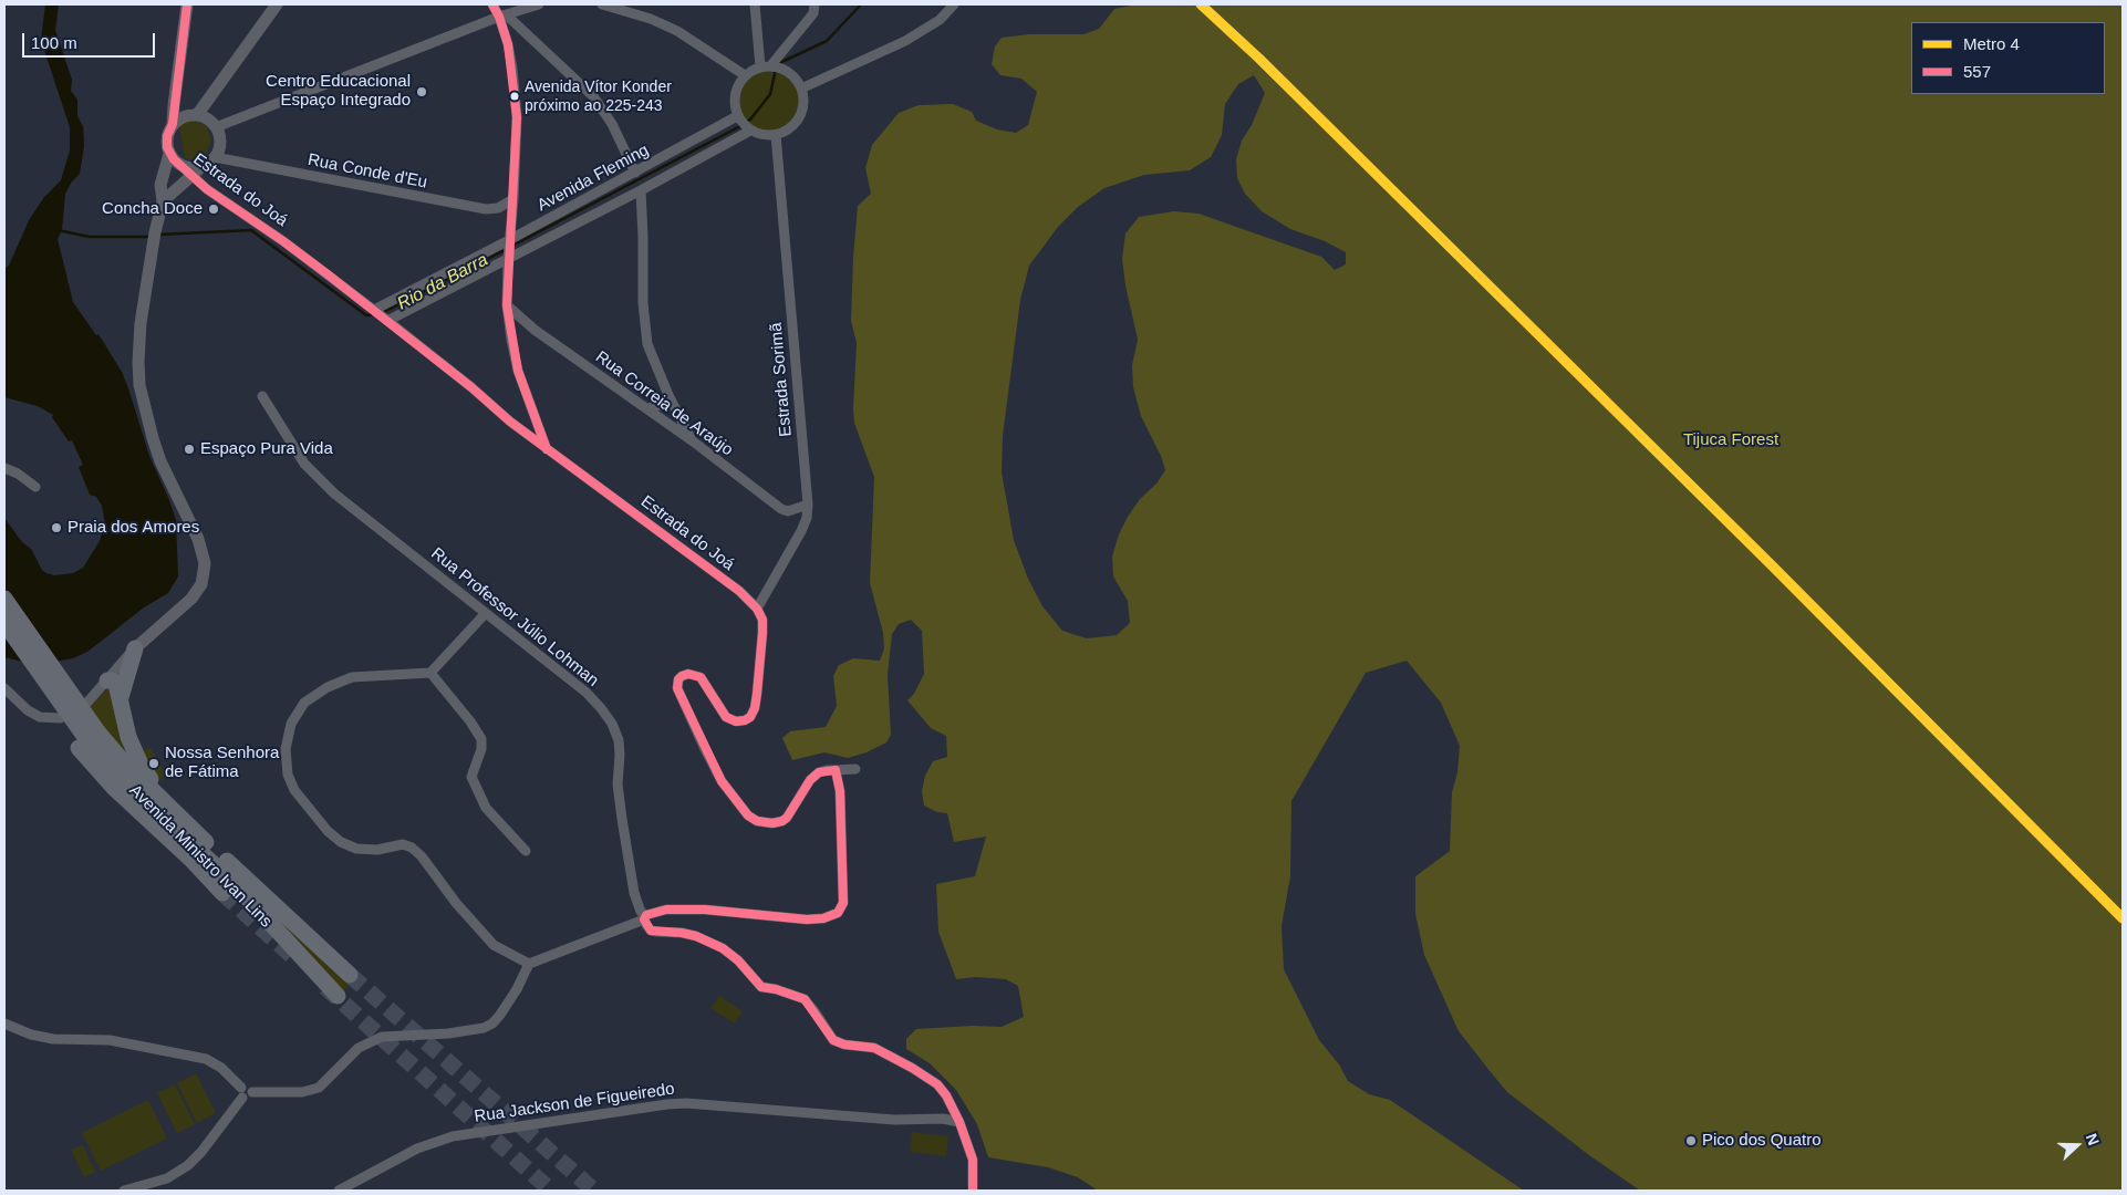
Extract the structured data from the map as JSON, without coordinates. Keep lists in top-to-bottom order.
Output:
{
  "streets": {
    "highway": ["Avenida Ministro Ivan Lins"],
    "street": [
      "Rua Conde d'Eu",
      "Avenida Fleming",
      "Estrada do Joá",
      "Estrada Sorimã",
      "Rua Correia de Araújo",
      "Rua Professor Júlio Lohman",
      "Rua Jackson de Figueiredo"
    ]
  },
  "crossings": [
    ["Rua Conde d'Eu", "Estrada do Joá"],
    ["Avenida Fleming", "Estrada do Joá"],
    ["Avenida Fleming", "Estrada Sorimã"],
    ["Estrada do Joá", "Estrada Sorimã"],
    ["Estrada Sorimã", "Rua Correia de Araújo"]
  ],
  "water": ["Rio da Barra"],
  "parks": ["Tijuca Forest"],
  "places": [
    "Centro Educacional Espaço Integrado",
    "Avenida Vítor Konder próximo ao 225-243",
    "Concha Doce",
    "Espaço Pura Vida",
    "Praia dos Amores",
    "Nossa Senhora de Fátima",
    "Pico dos Quatro"
  ],
  "lines": ["metro line 4", "transit line 557"],
  "legend": ["Metro 4", "557"],
  "scale_bar": "100 m",
  "north": "right"
}
